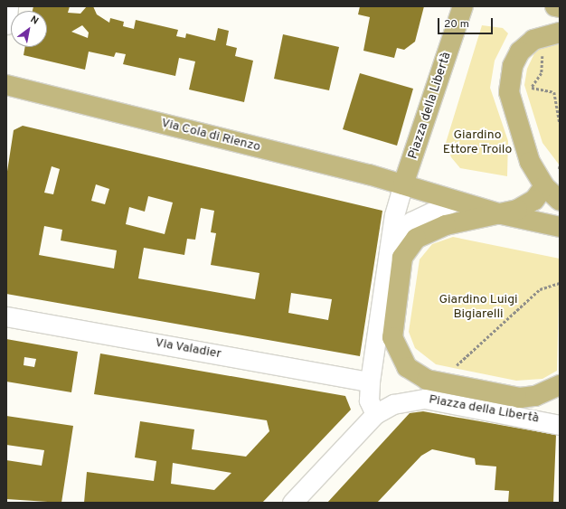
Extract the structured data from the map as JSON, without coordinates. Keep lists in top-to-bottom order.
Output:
{
  "streets": {
    "main road": ["Piazza della Libertà", "Via Cola di Rienzo"],
    "street": ["Via Valadier"]
  },
  "crossings": [
    ["Piazza della Libertà", "Via Cola di Rienzo"],
    ["Piazza della Libertà", "Via Valadier"]
  ],
  "parks": ["Giardino Ettore Troilo", "Giardino Luigi Bigiarelli"],
  "scale_bar": "20 m",
  "north": "top right"
}
